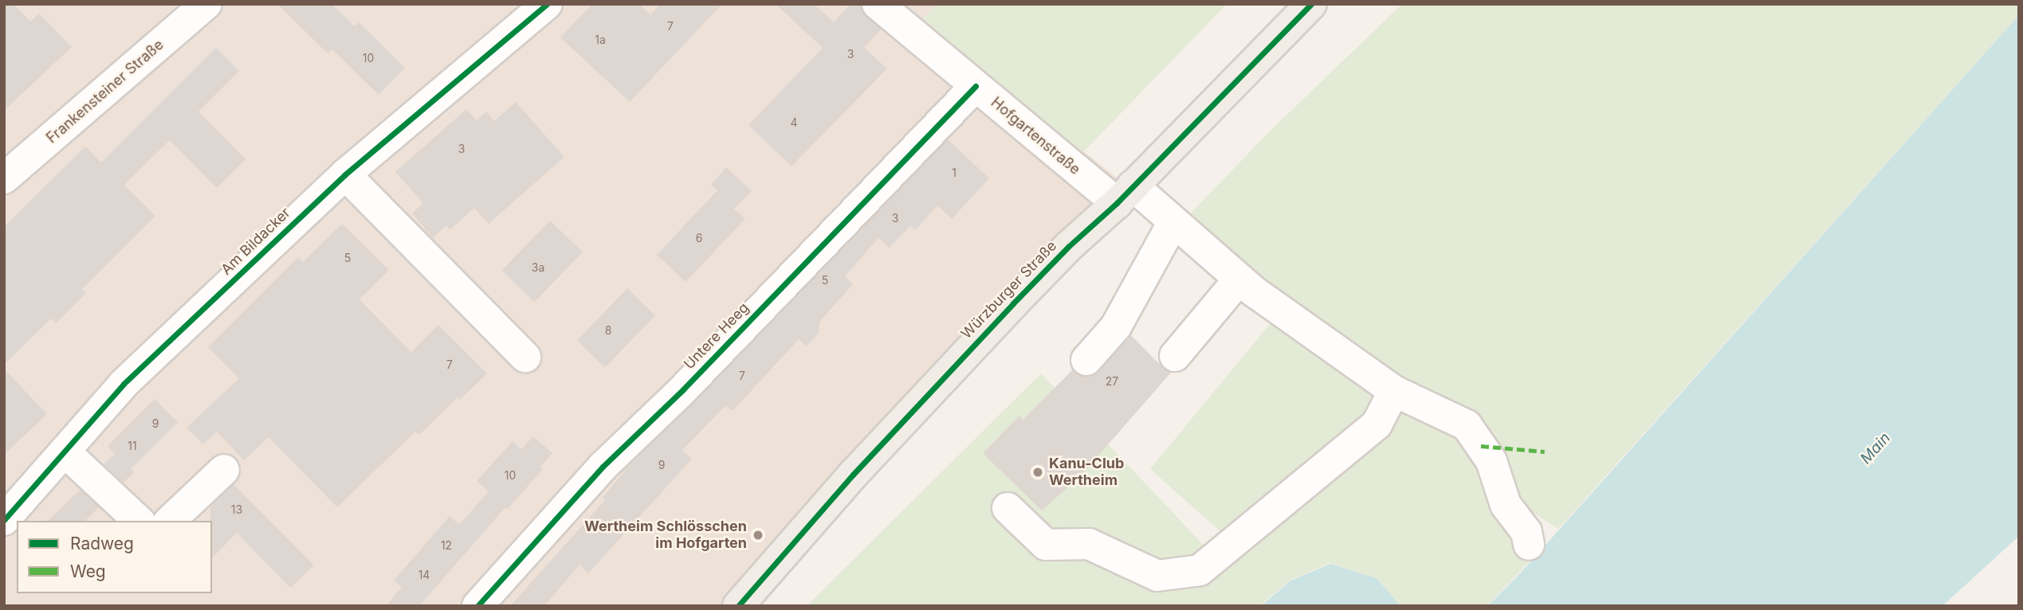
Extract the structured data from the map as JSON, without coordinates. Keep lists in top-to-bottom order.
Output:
{
  "streets": {
    "main road": ["Würzburger Straße"],
    "street": [
      "Frankensteiner Straße",
      "Hofgartenstraße",
      "Am Bildacker",
      "Untere Heeg"
    ]
  },
  "crossings": [
    ["Hofgartenstraße", "Würzburger Straße"],
    ["Hofgartenstraße", "Untere Heeg"]
  ],
  "water": ["Main"],
  "places": ["Kanu-Club Wertheim", "Wertheim Schlösschen im Hofgarten"],
  "house_numbers": [
    "7",
    "1a",
    "3",
    "10",
    "4",
    "3",
    "1",
    "3",
    "6",
    "5",
    "3a",
    "5",
    "8",
    "7",
    "7",
    "27",
    "9",
    "11",
    "9",
    "10",
    "13",
    "12",
    "14"
  ],
  "legend": ["Radweg", "Weg"]
}
